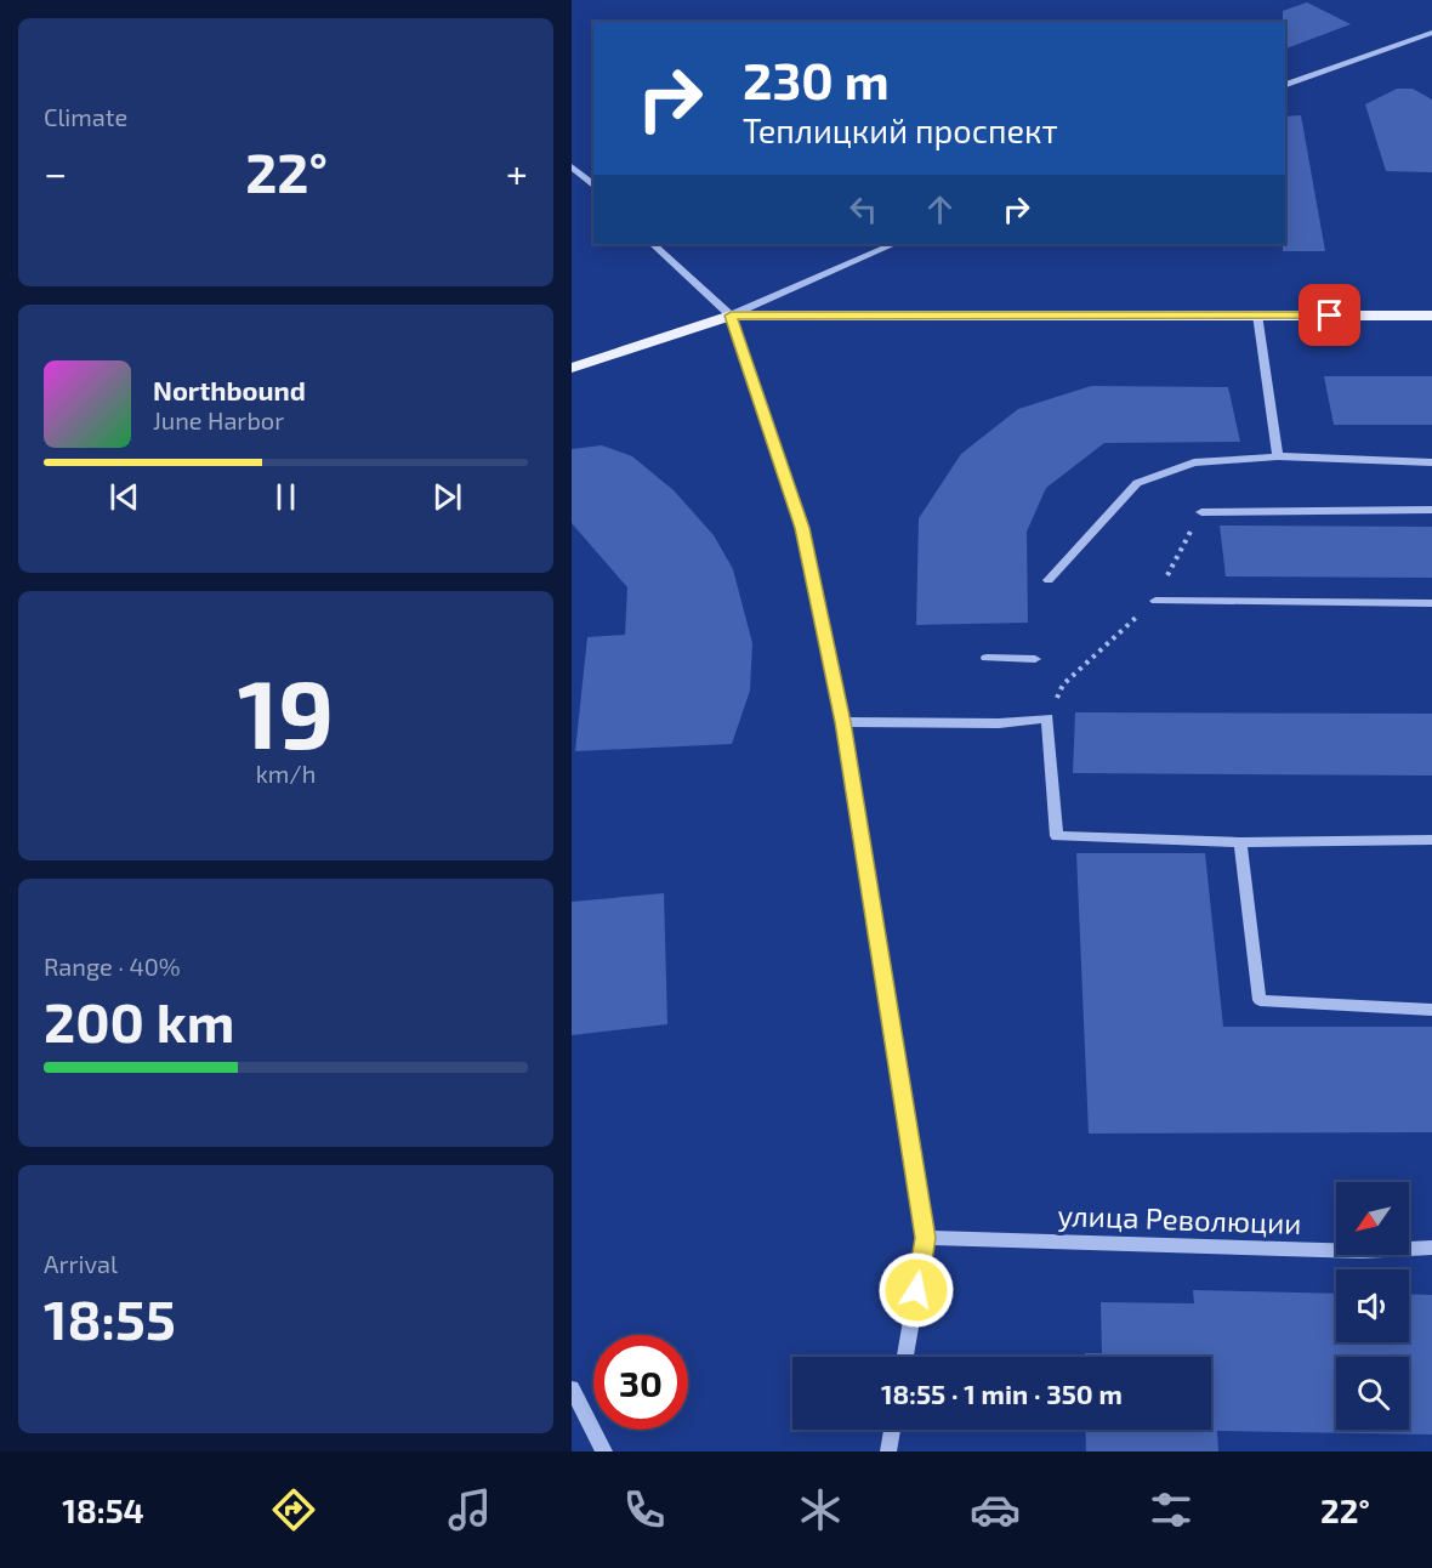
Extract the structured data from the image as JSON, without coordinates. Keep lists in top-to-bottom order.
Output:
{
  "streets": {
    "street": ["улица Революции"]
  },
  "north": "bottom left",
  "page": {
    "tile": [
      "Climate",
      ["19", "km/h"],
      ["Range · 40%", "200 km"],
      ["Arrival", "18:55"]
    ],
    "turn": ["230 m", "Теплицкий проспект"],
    "heat": ["−", "22°", "+"],
    "song": ["Northbound", "June Harbor"],
    "limit": "30",
    "trip": "18:55 · 1 min · 350 m",
    "tabs": ["18:54", "22°"]
  }
}
